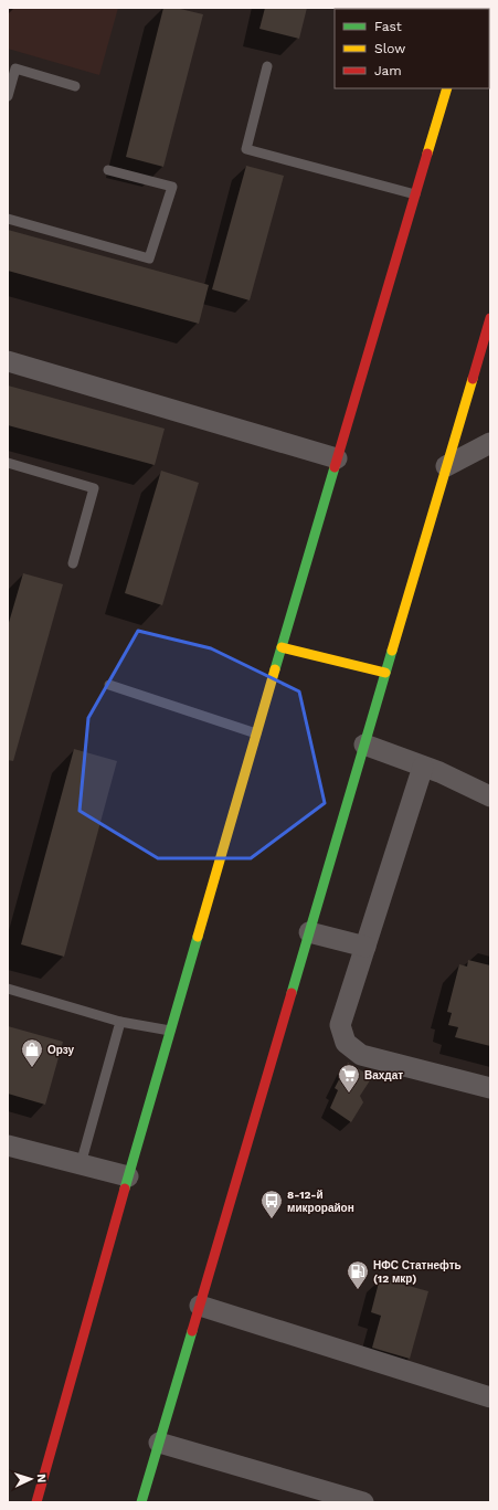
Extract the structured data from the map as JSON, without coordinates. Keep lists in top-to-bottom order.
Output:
{
  "places": {
    "shop": ["Орзу"],
    "supermarket": ["Вахдат"],
    "bus stop": ["8-12-й микрорайон"],
    "fuel station": ["НФС Статнефть (12 мкр)"]
  },
  "legend": ["Fast", "Slow", "Jam"],
  "north": "right"
}
